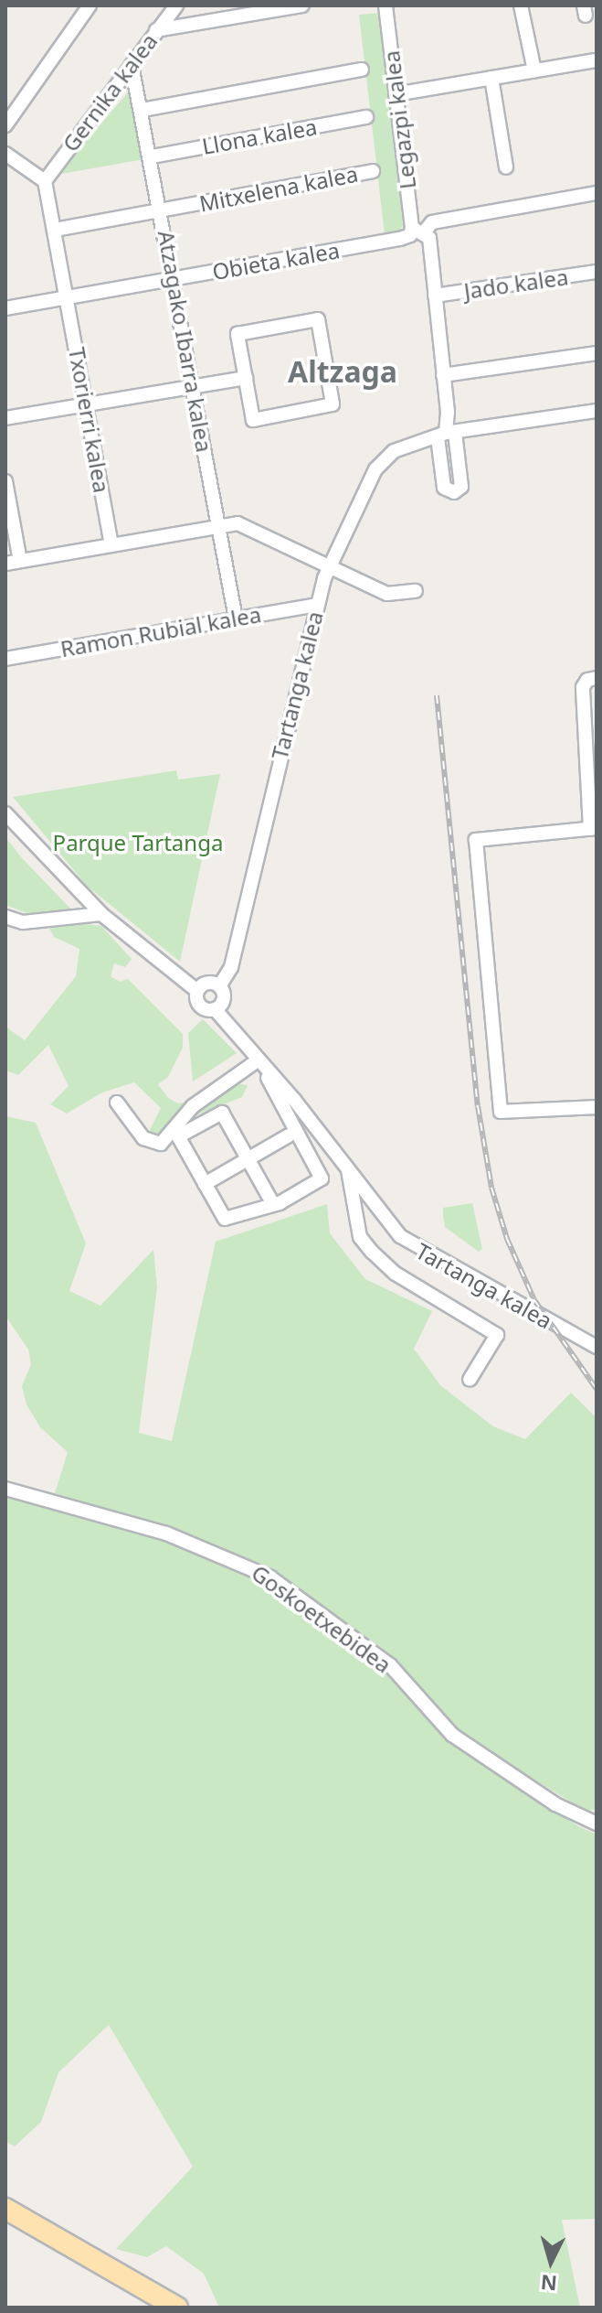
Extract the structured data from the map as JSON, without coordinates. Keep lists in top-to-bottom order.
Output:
{
  "streets": {
    "street": [
      "Gernika kalea",
      "Legazpi kalea",
      "Llona kalea",
      "Mitxelena kalea",
      "Obieta kalea",
      "Jado kalea",
      "Atzagako Ibarra kalea",
      "Txorierri kalea",
      "Ramon Rubial kalea",
      "Tartanga kalea",
      "Goskoetxebidea"
    ]
  },
  "crossings": [
    ["Gernika kalea", "Atzagako Ibarra kalea"],
    ["Gernika kalea", "Txorierri kalea"],
    ["Legazpi kalea", "Obieta kalea"],
    ["Legazpi kalea", "Jado kalea"],
    ["Legazpi kalea", "Tartanga kalea"],
    ["Llona kalea", "Atzagako Ibarra kalea"],
    ["Mitxelena kalea", "Atzagako Ibarra kalea"],
    ["Mitxelena kalea", "Txorierri kalea"],
    ["Obieta kalea", "Atzagako Ibarra kalea"],
    ["Obieta kalea", "Txorierri kalea"],
    ["Atzagako Ibarra kalea", "Ramon Rubial kalea"],
    ["Ramon Rubial kalea", "Tartanga kalea"]
  ],
  "districts": ["Altzaga"],
  "parks": ["Parque Tartanga"],
  "north": "bottom"
}
